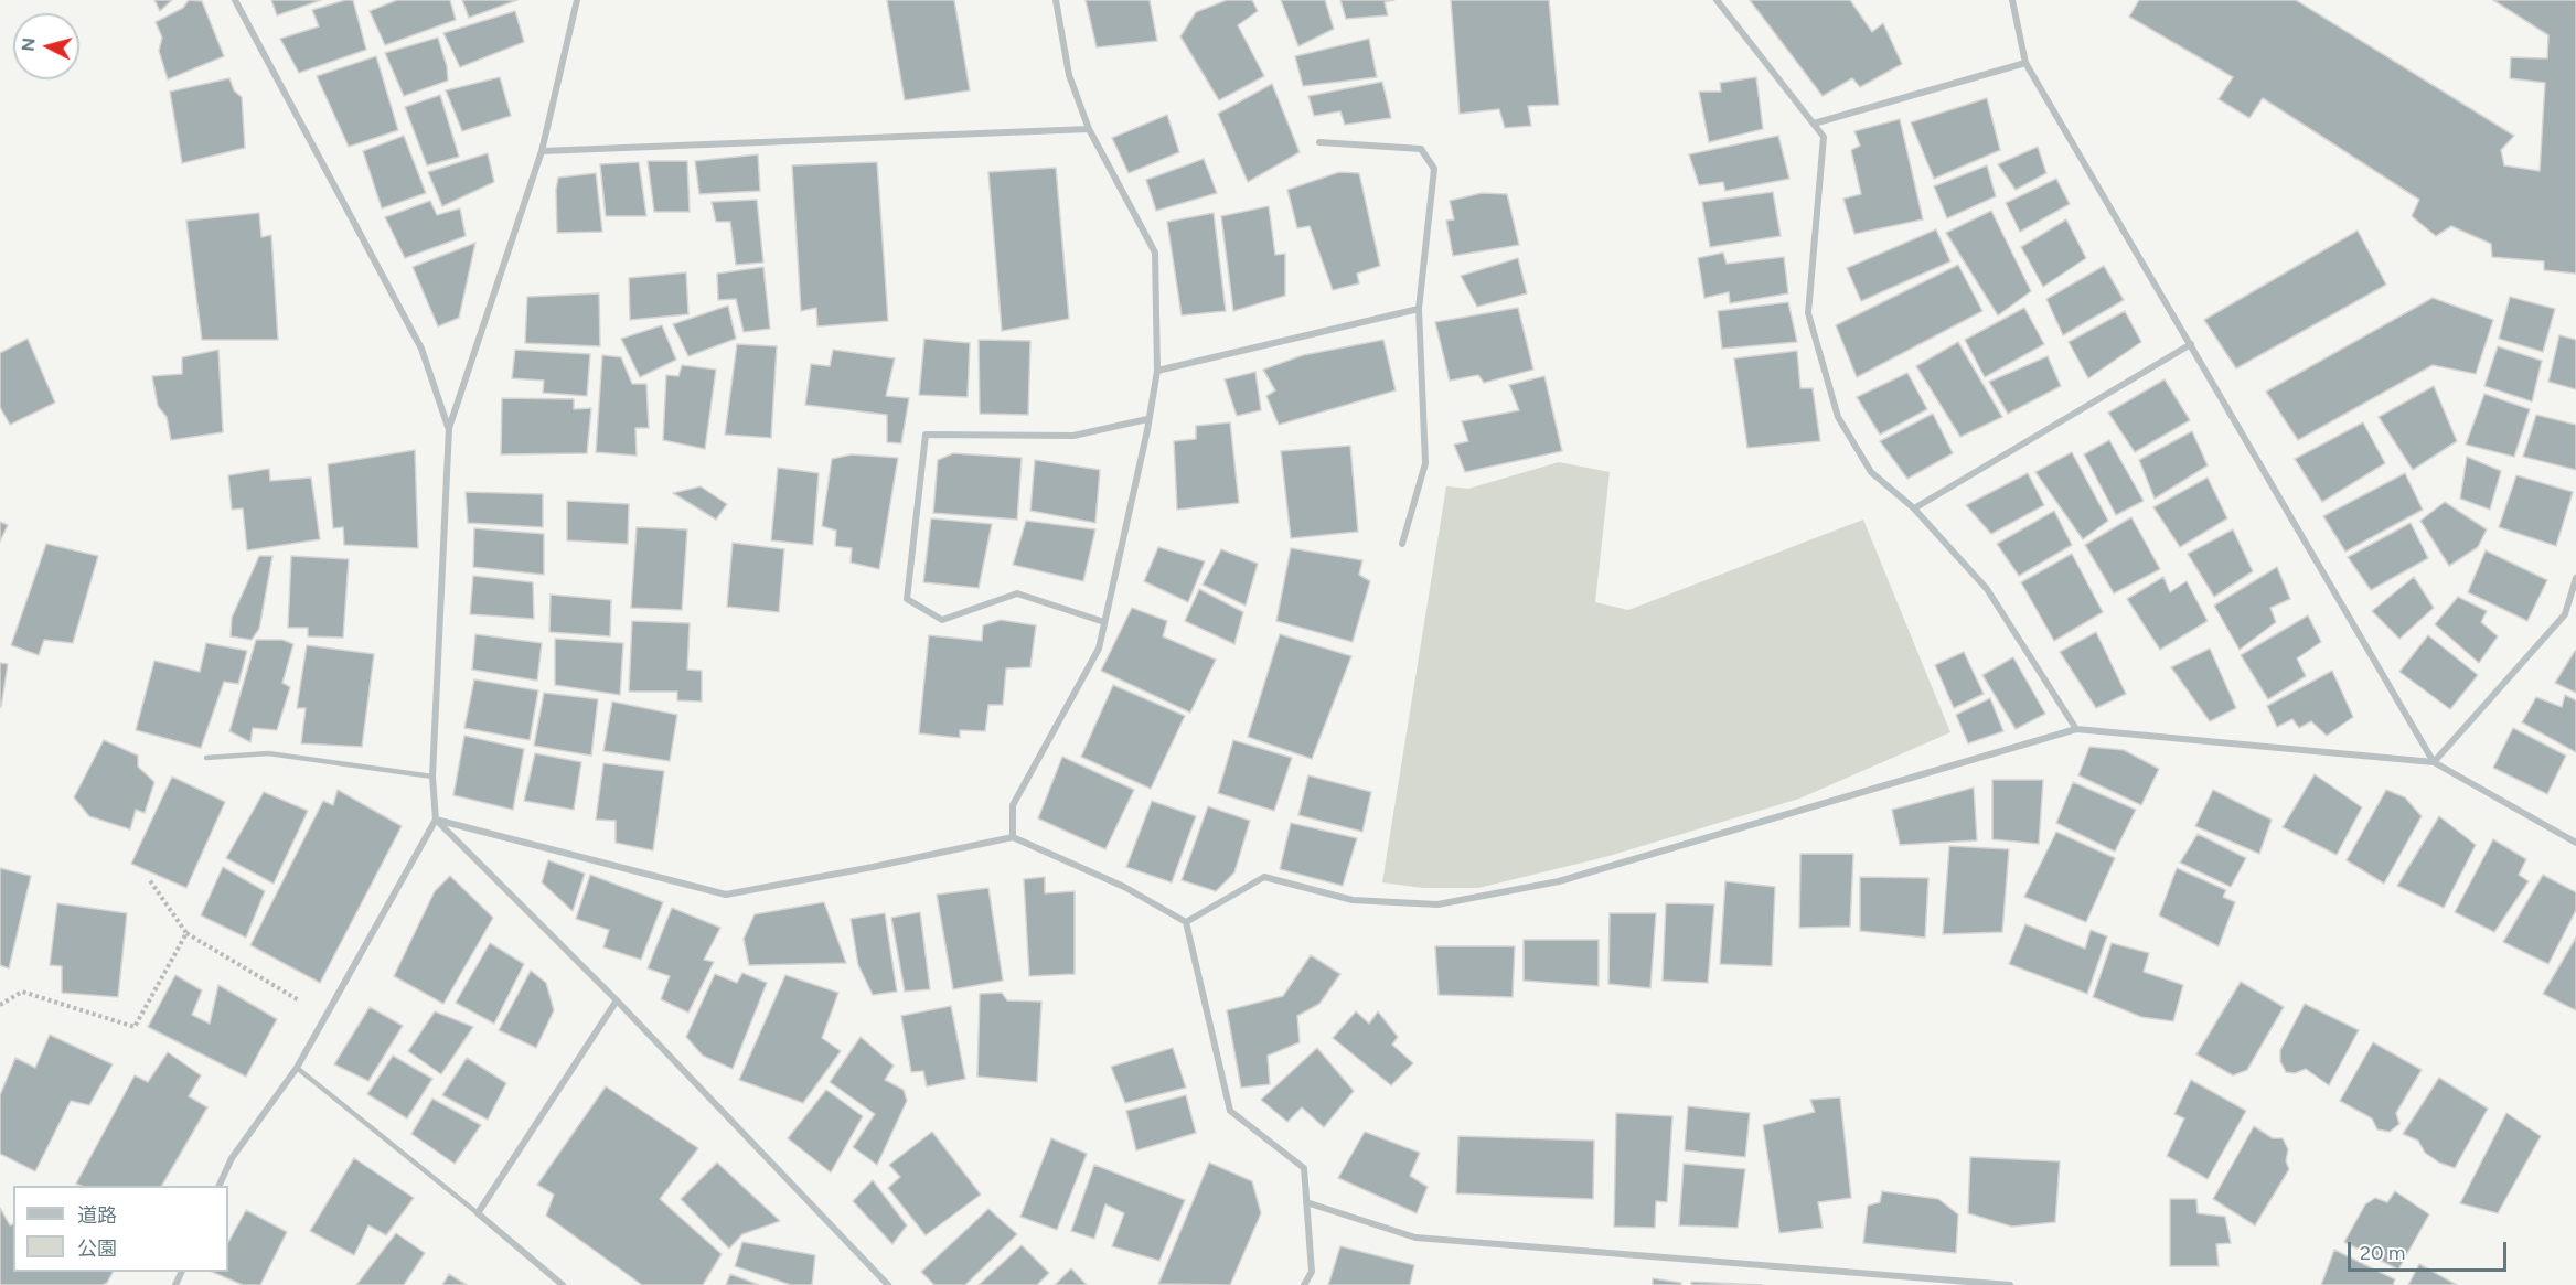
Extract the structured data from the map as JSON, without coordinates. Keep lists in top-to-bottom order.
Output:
{
  "legend": ["道路", "公園"],
  "scale_bar": "20 m",
  "north": "left"
}
